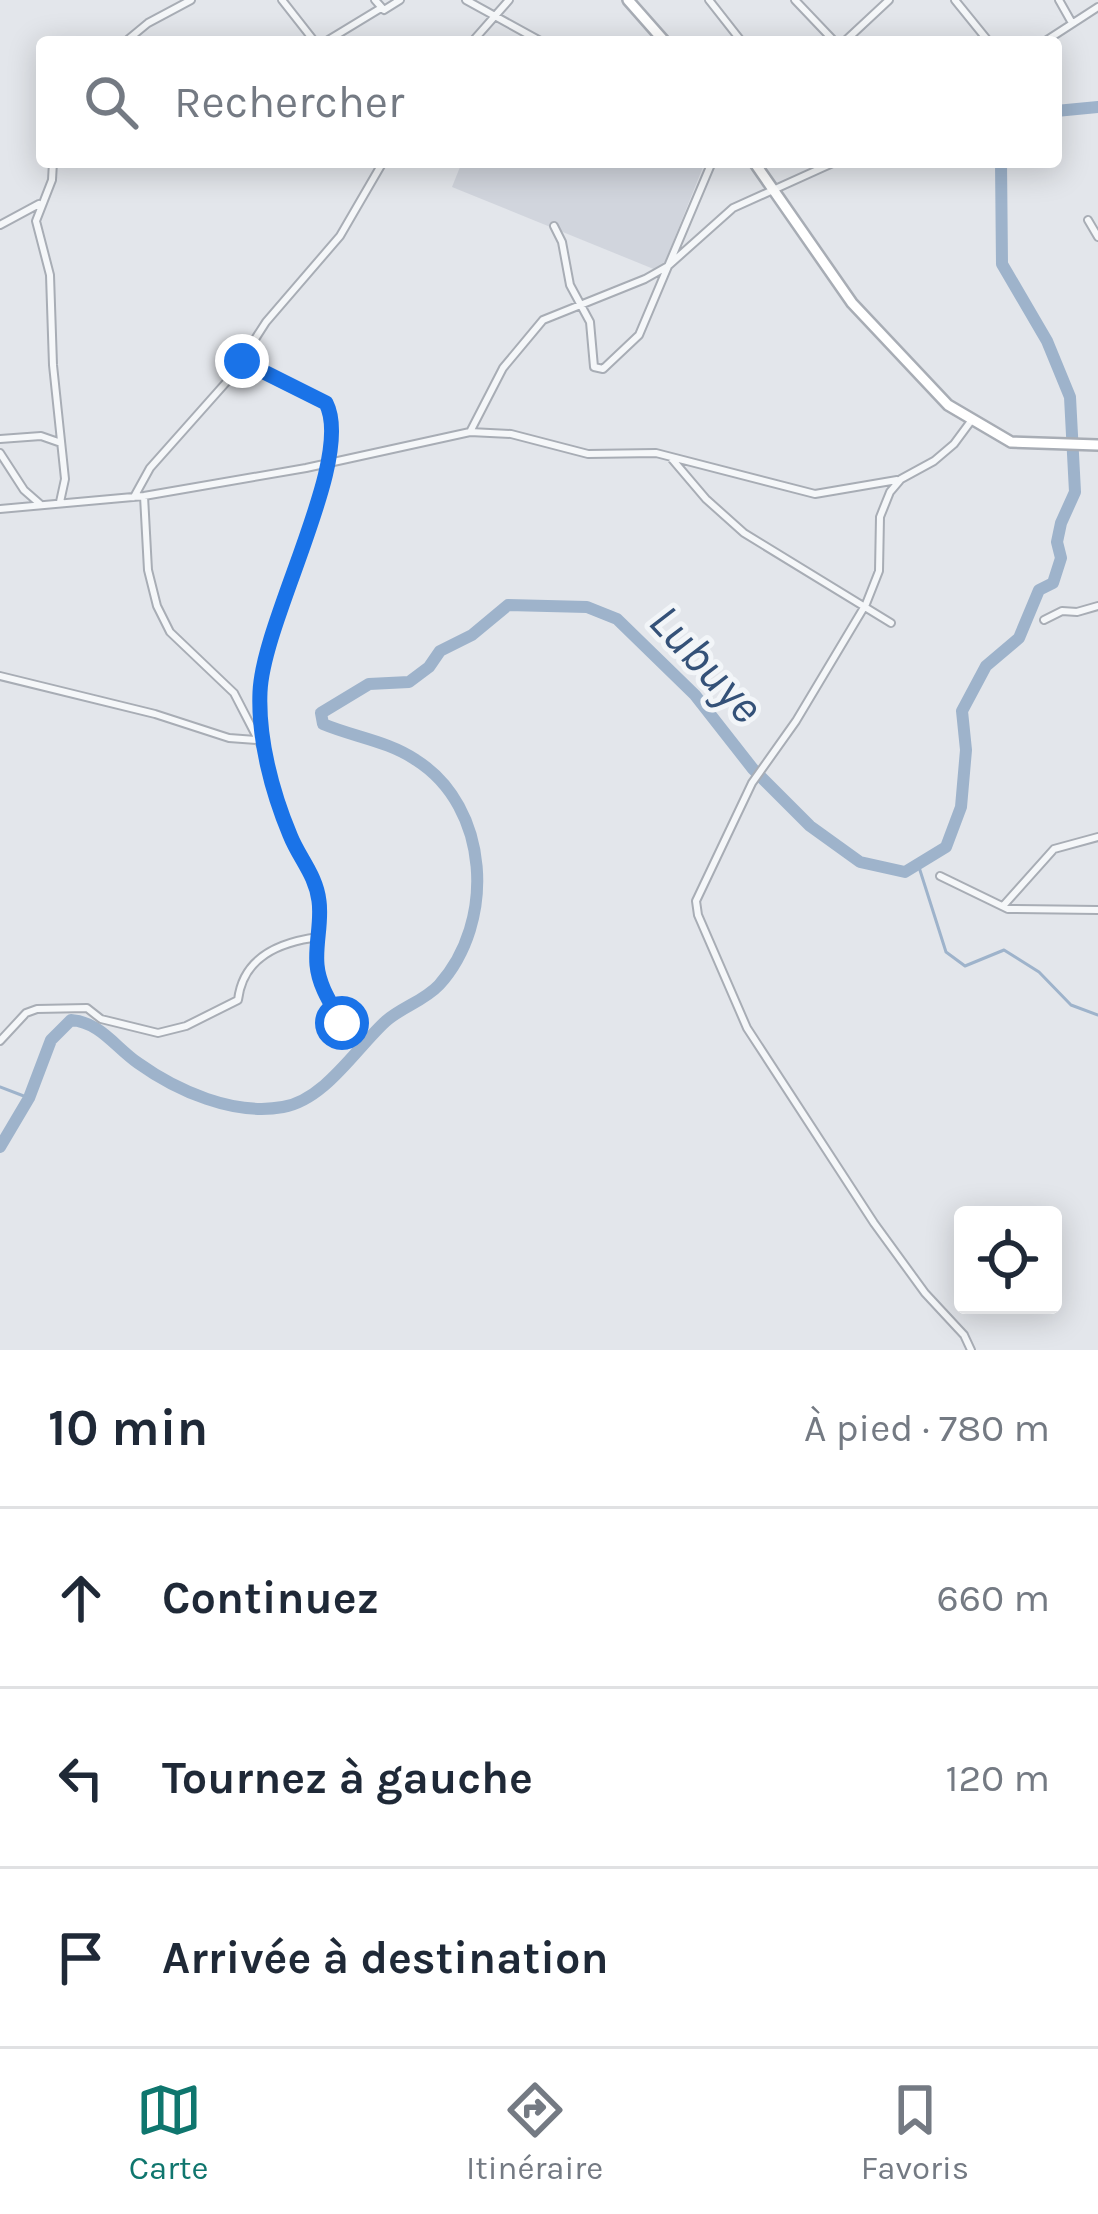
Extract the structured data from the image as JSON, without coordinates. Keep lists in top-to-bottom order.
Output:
{
  "water": ["Lubuye"],
  "page": {
    "search": "Rechercher",
    "heading": ["10 min", "À pied · 780 m"],
    "list": [
      ["Continuez", "660 m"],
      ["Tournez à gauche", "120 m"],
      "Arrivée à destination"
    ],
    "nav": ["Carte", "Itinéraire", "Favoris"]
  }
}
